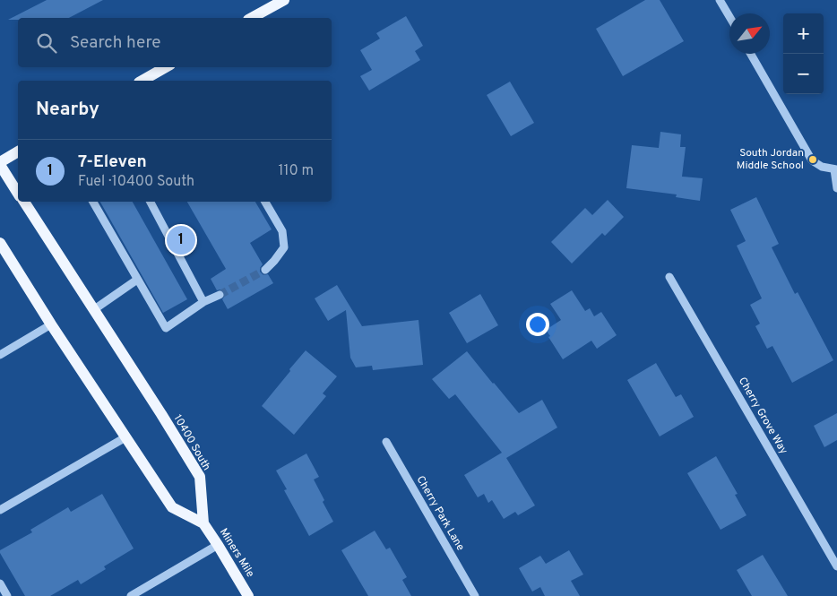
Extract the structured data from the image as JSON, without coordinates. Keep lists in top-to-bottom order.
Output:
{
  "streets": {
    "main road": ["10400 South", "Miners Mile"],
    "street": ["Cherry Grove Way", "Cherry Park Lane"]
  },
  "crossings": [
    ["10400 South", "Miners Mile"]
  ],
  "places": ["South Jordan Middle School"],
  "north": "top right",
  "page": {
    "map_buttons": ["+", "−"],
    "search": "Search here",
    "heading": "Nearby",
    "list": [
      {
        "mark": "1",
        "name": "7-Eleven",
        "note": "Fuel · 10400 South",
        "value": "110 m"
      }
    ],
    "pins": "1"
  }
}
